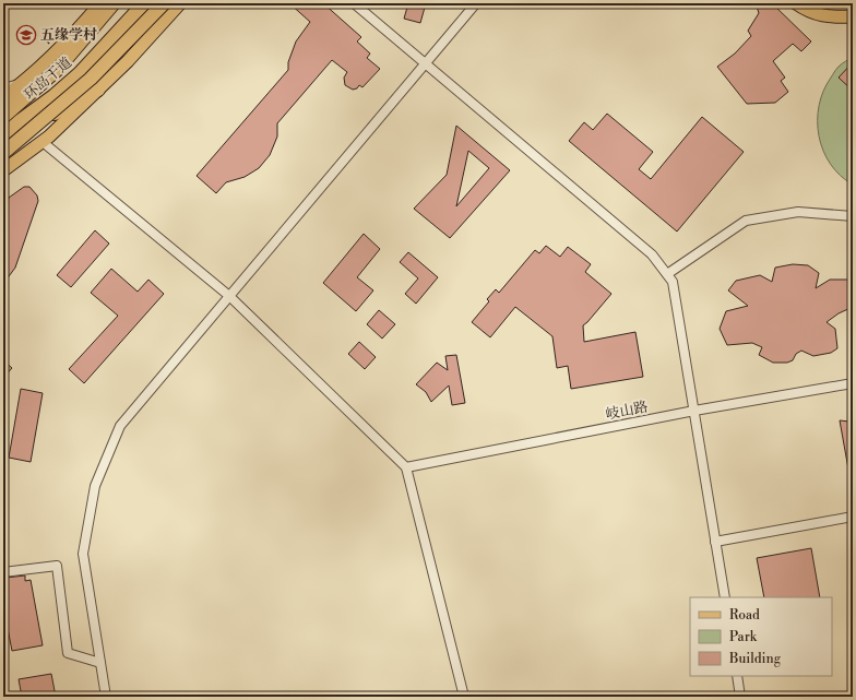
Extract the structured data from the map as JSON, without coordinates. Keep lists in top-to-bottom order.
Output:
{
  "streets": {
    "highway": ["环岛干道"],
    "street": ["岐山路"]
  },
  "places": {
    "school or university": ["五缘学村"]
  },
  "legend": ["Road", "Park", "Building"]
}
